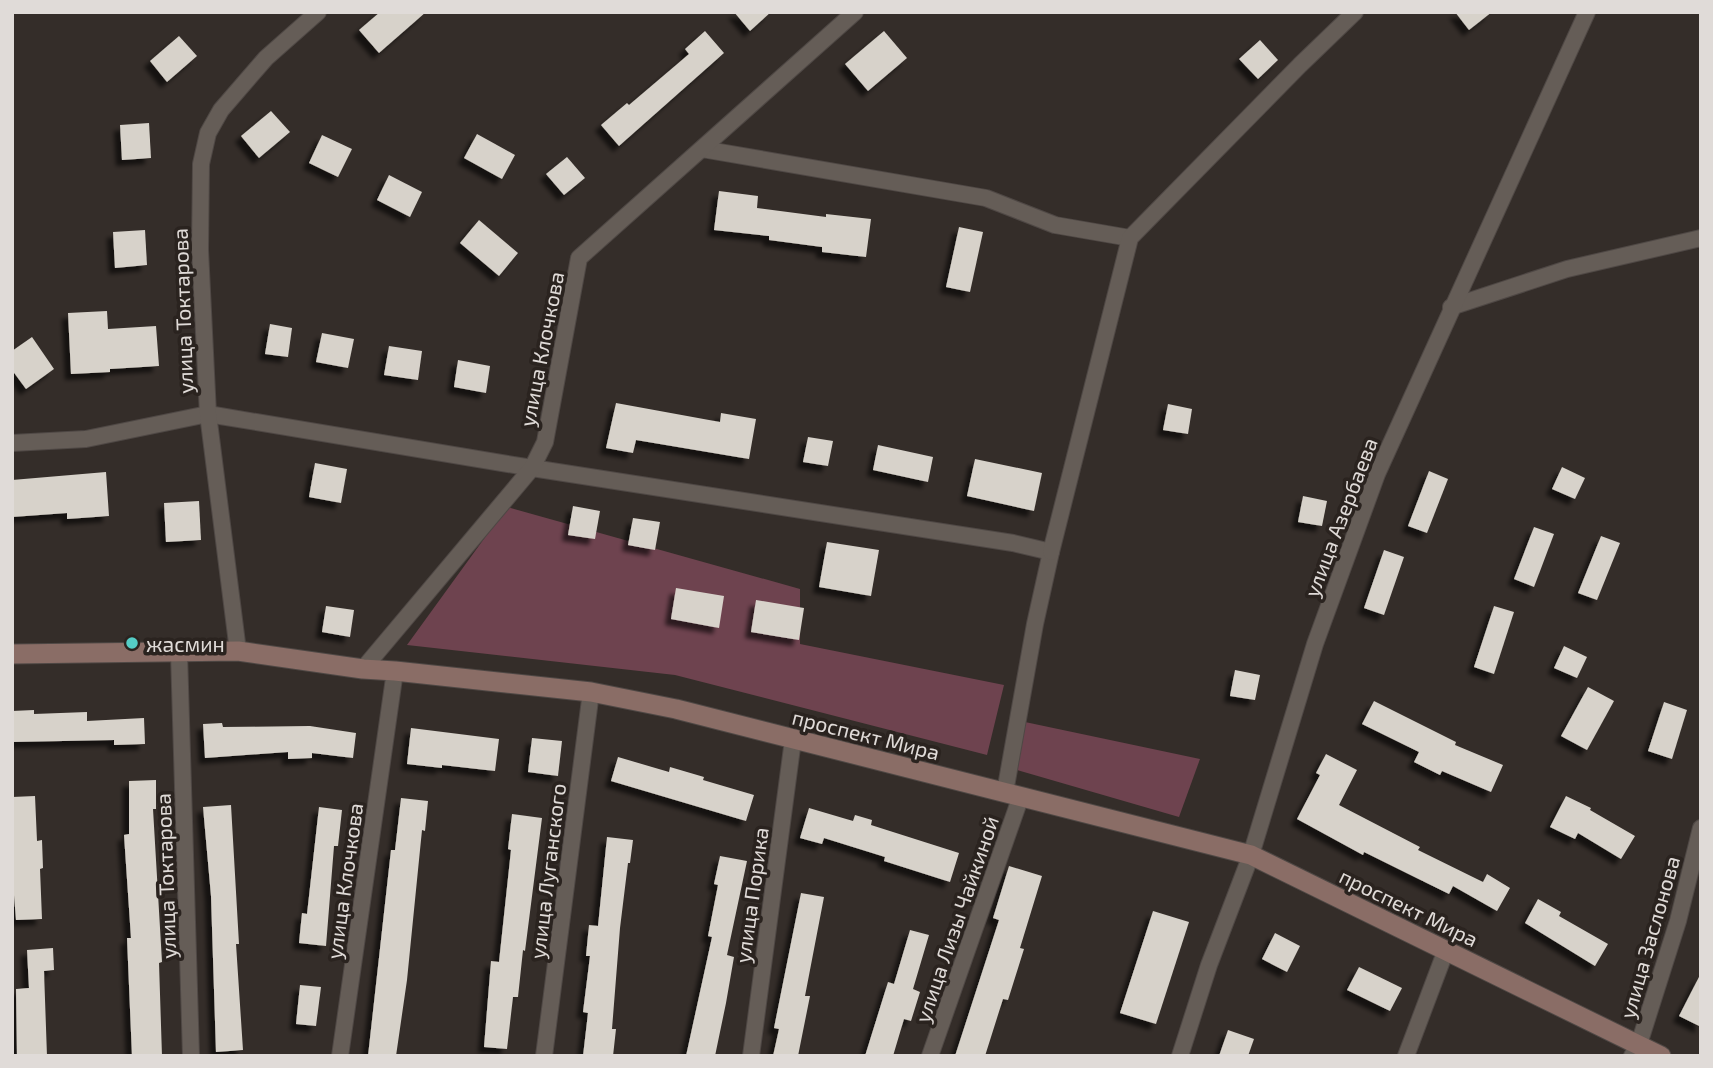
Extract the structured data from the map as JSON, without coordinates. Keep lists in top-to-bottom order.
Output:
{
  "streets": {
    "main road": ["проспект Мира"],
    "street": [
      "улица Токтарова",
      "улица Клочкова",
      "улица Азербаева",
      "улица Луганского",
      "улица Порика",
      "улица Лизы Чайкиной",
      "улица Заслонова"
    ]
  },
  "crossings": [
    ["улица Токтарова", "проспект Мира"],
    ["улица Клочкова", "проспект Мира"],
    ["улица Азербаева", "проспект Мира"],
    ["проспект Мира", "улица Луганского"],
    ["проспект Мира", "улица Порика"],
    ["проспект Мира", "улица Лизы Чайкиной"],
    ["проспект Мира", "улица Заслонова"]
  ],
  "places": ["жасмин"]
}
